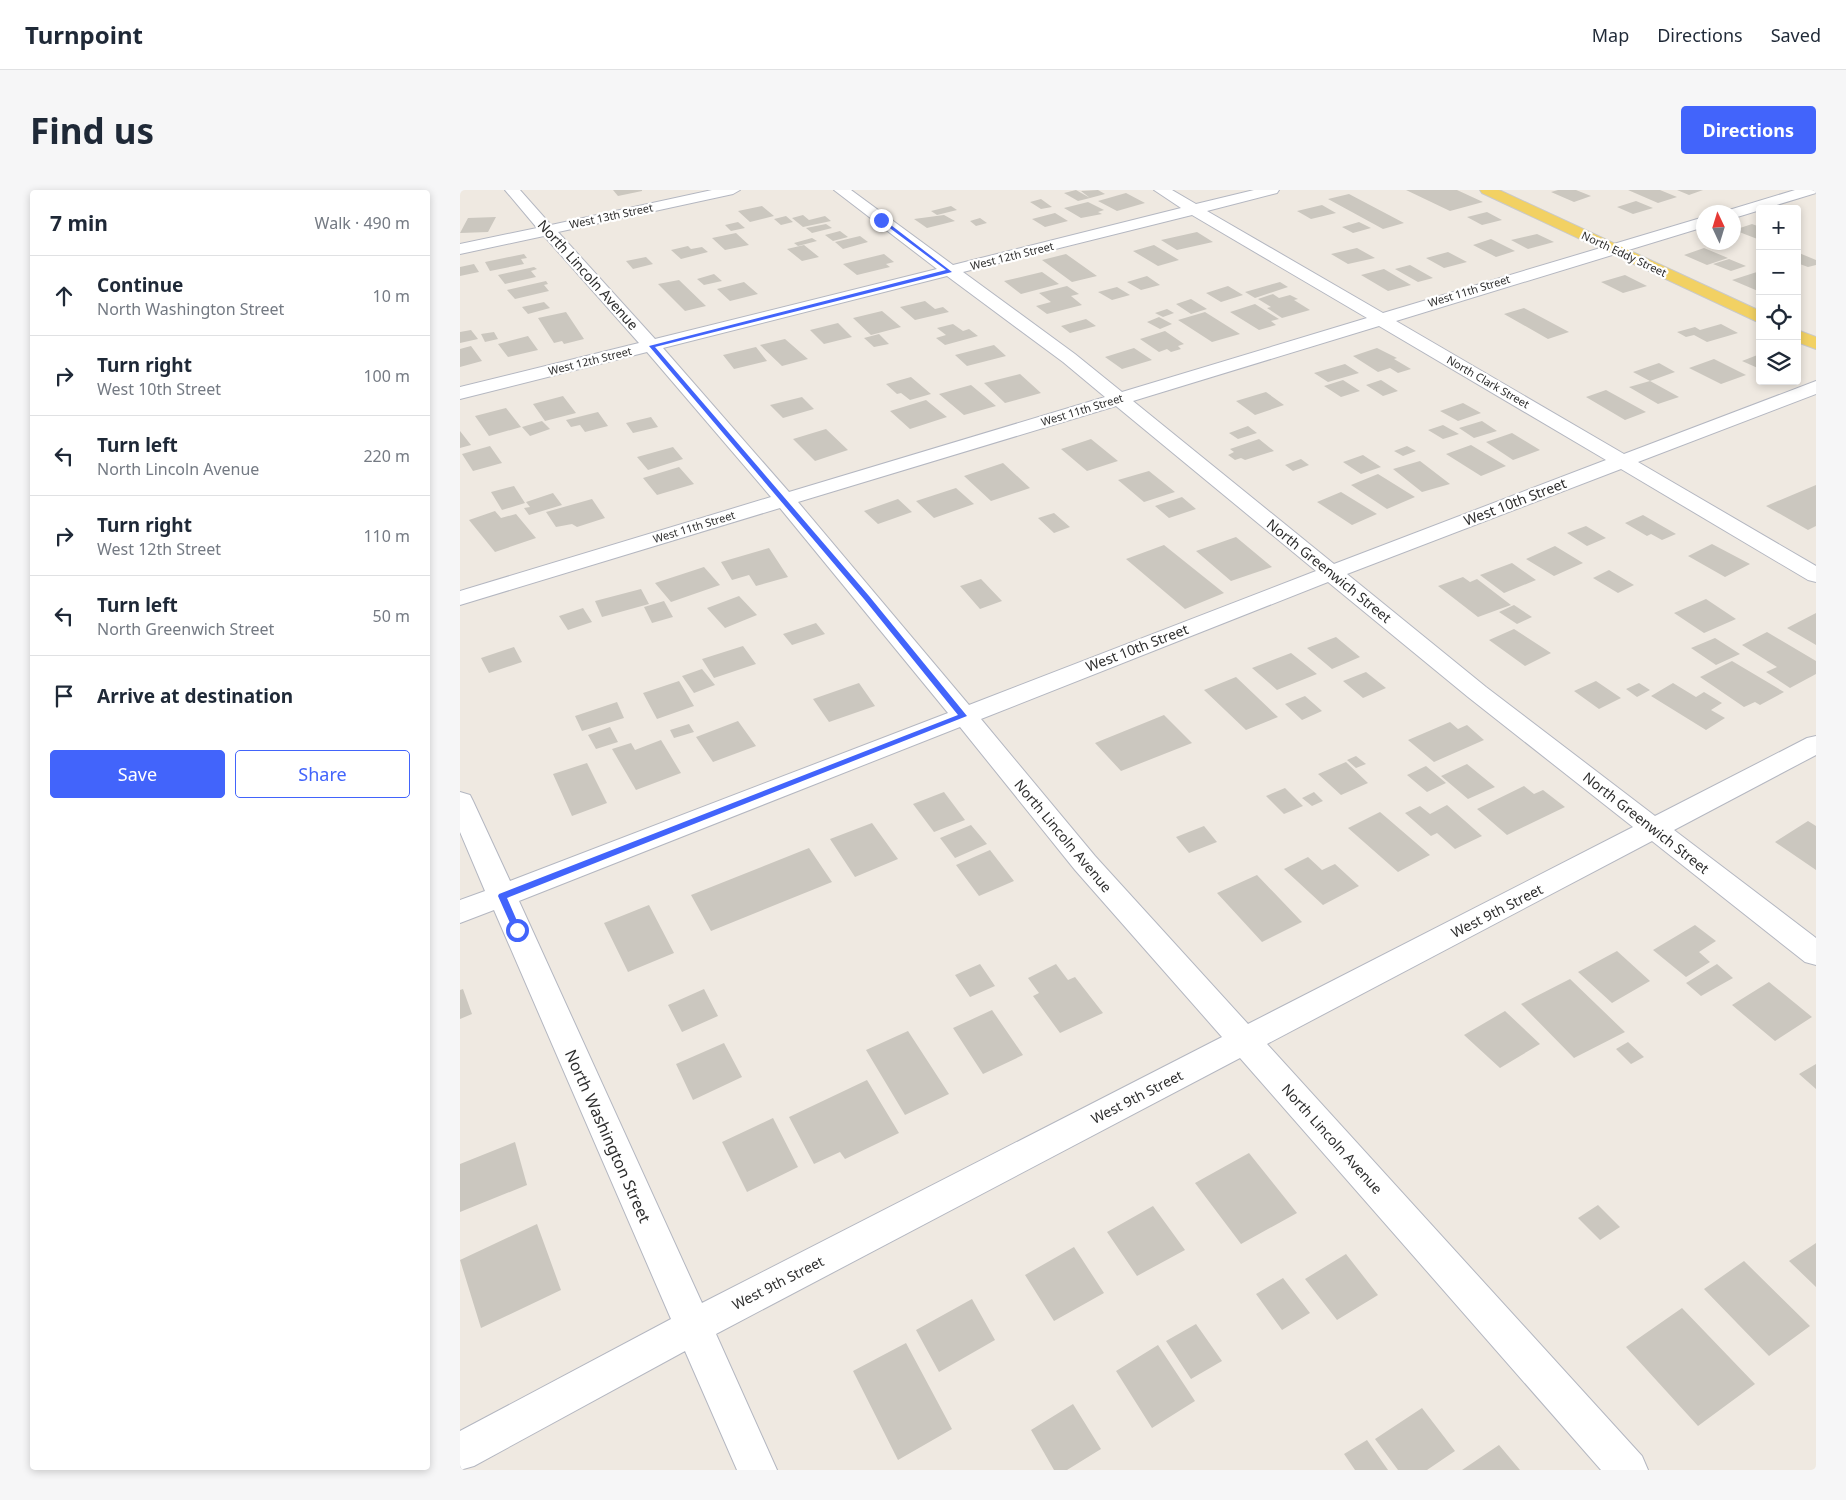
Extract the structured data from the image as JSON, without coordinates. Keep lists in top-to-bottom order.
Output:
{
  "streets": {
    "main road": ["North Eddy Street"],
    "street": [
      "West 13th Street",
      "West 12th Street",
      "North Lincoln Avenue",
      "West 11th Street",
      "North Clark Street",
      "West 10th Street",
      "North Greenwich Street",
      "West 9th Street",
      "North Washington Street"
    ]
  },
  "crossings": [
    ["West 13th Street", "North Lincoln Avenue"],
    ["North Eddy Street", "West 11th Street"],
    ["West 12th Street", "North Lincoln Avenue"],
    ["West 12th Street", "North Clark Street"],
    ["West 12th Street", "North Greenwich Street"],
    ["North Lincoln Avenue", "West 11th Street"],
    ["North Lincoln Avenue", "West 10th Street"],
    ["North Lincoln Avenue", "West 9th Street"],
    ["West 11th Street", "North Clark Street"],
    ["West 11th Street", "North Greenwich Street"],
    ["North Clark Street", "West 10th Street"],
    ["West 10th Street", "North Greenwich Street"],
    ["West 10th Street", "North Washington Street"],
    ["North Greenwich Street", "West 9th Street"],
    ["West 9th Street", "North Washington Street"]
  ],
  "north": "top",
  "page": {
    "header": "Turnpoint",
    "nav": ["Map", "Directions", "Saved"],
    "buttons": [
      "Directions",
      ["Save", "Share"]
    ],
    "title": "Find us",
    "heading": ["7 min", "Walk · 490 m"],
    "map_buttons": ["+", "−"],
    "list": [
      ["Continue", "North Washington Street", "10 m"],
      ["Turn right", "West 10th Street", "100 m"],
      ["Turn left", "North Lincoln Avenue", "220 m"],
      ["Turn right", "West 12th Street", "110 m"],
      ["Turn left", "North Greenwich Street", "50 m"],
      "Arrive at destination"
    ]
  }
}
